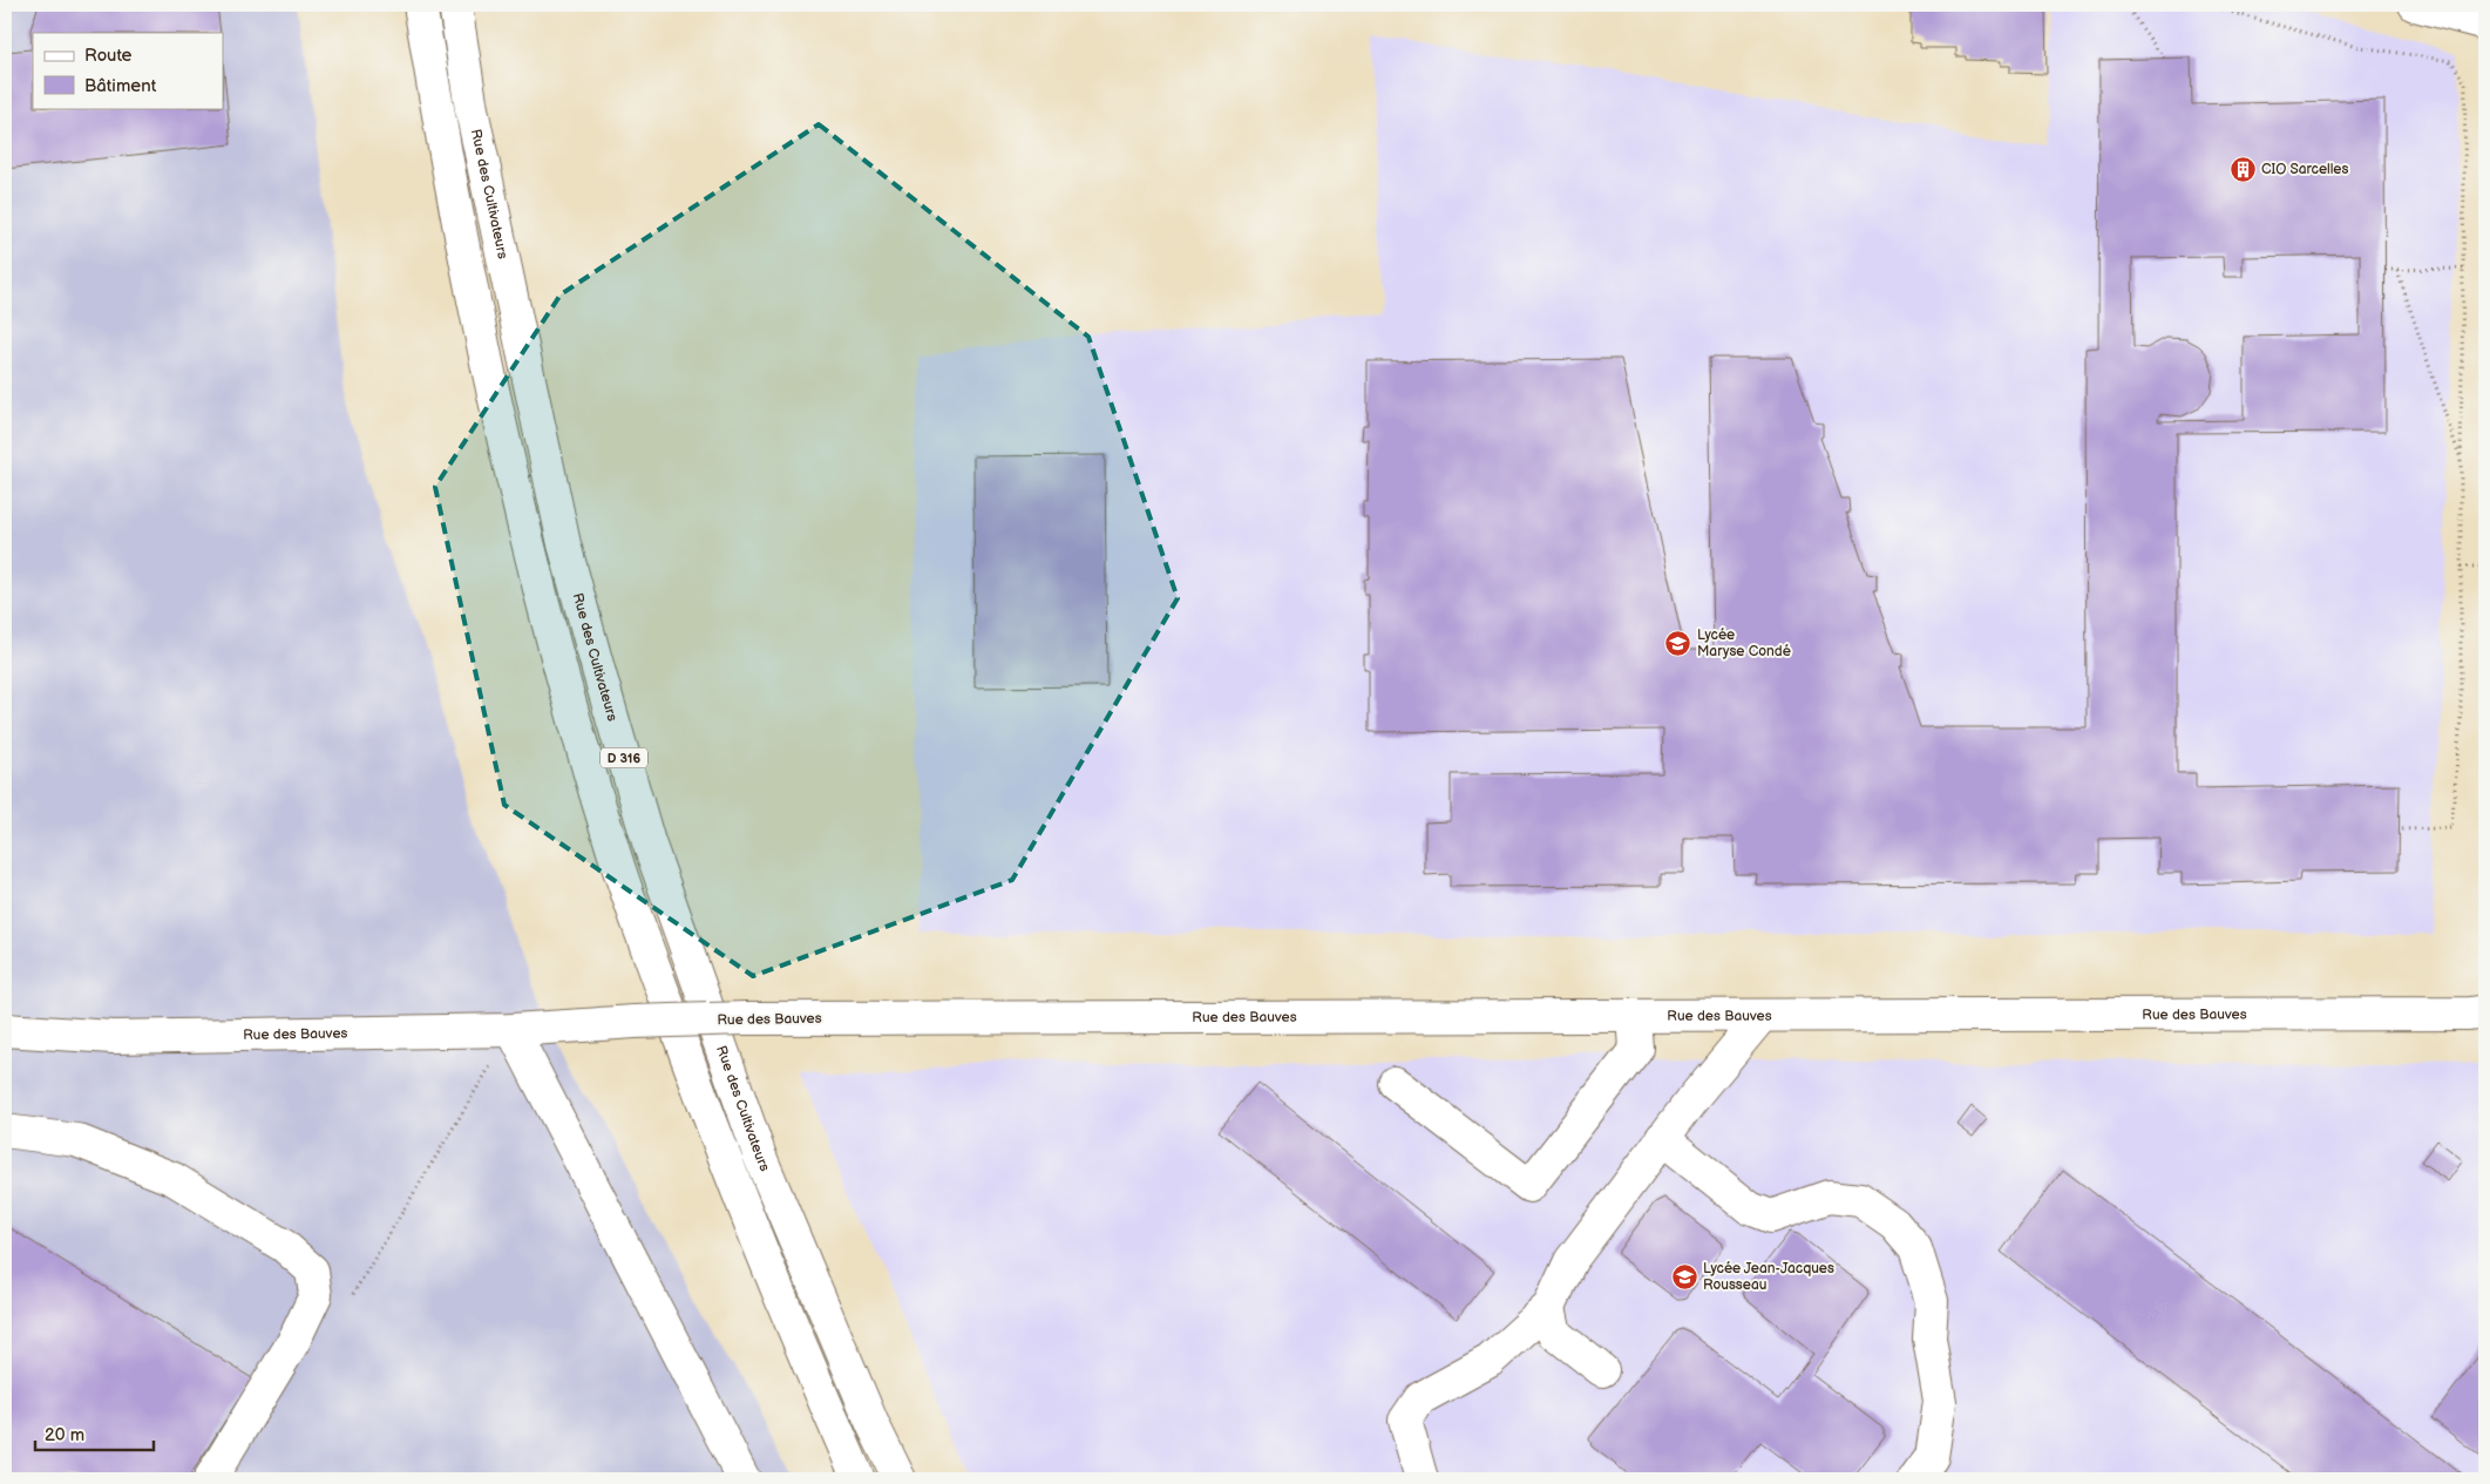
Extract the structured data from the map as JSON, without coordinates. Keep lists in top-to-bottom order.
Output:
{
  "streets": {
    "street": ["Rue des Cultivateurs", "D 316", "Rue des Bauves"]
  },
  "places": {
    "building": ["CIO Sarcelles"],
    "school or university": ["Lycée Maryse Condé", "Lycée Jean-Jacques Rousseau"]
  },
  "legend": ["Route", "Bâtiment"],
  "scale_bar": "20 m"
}
